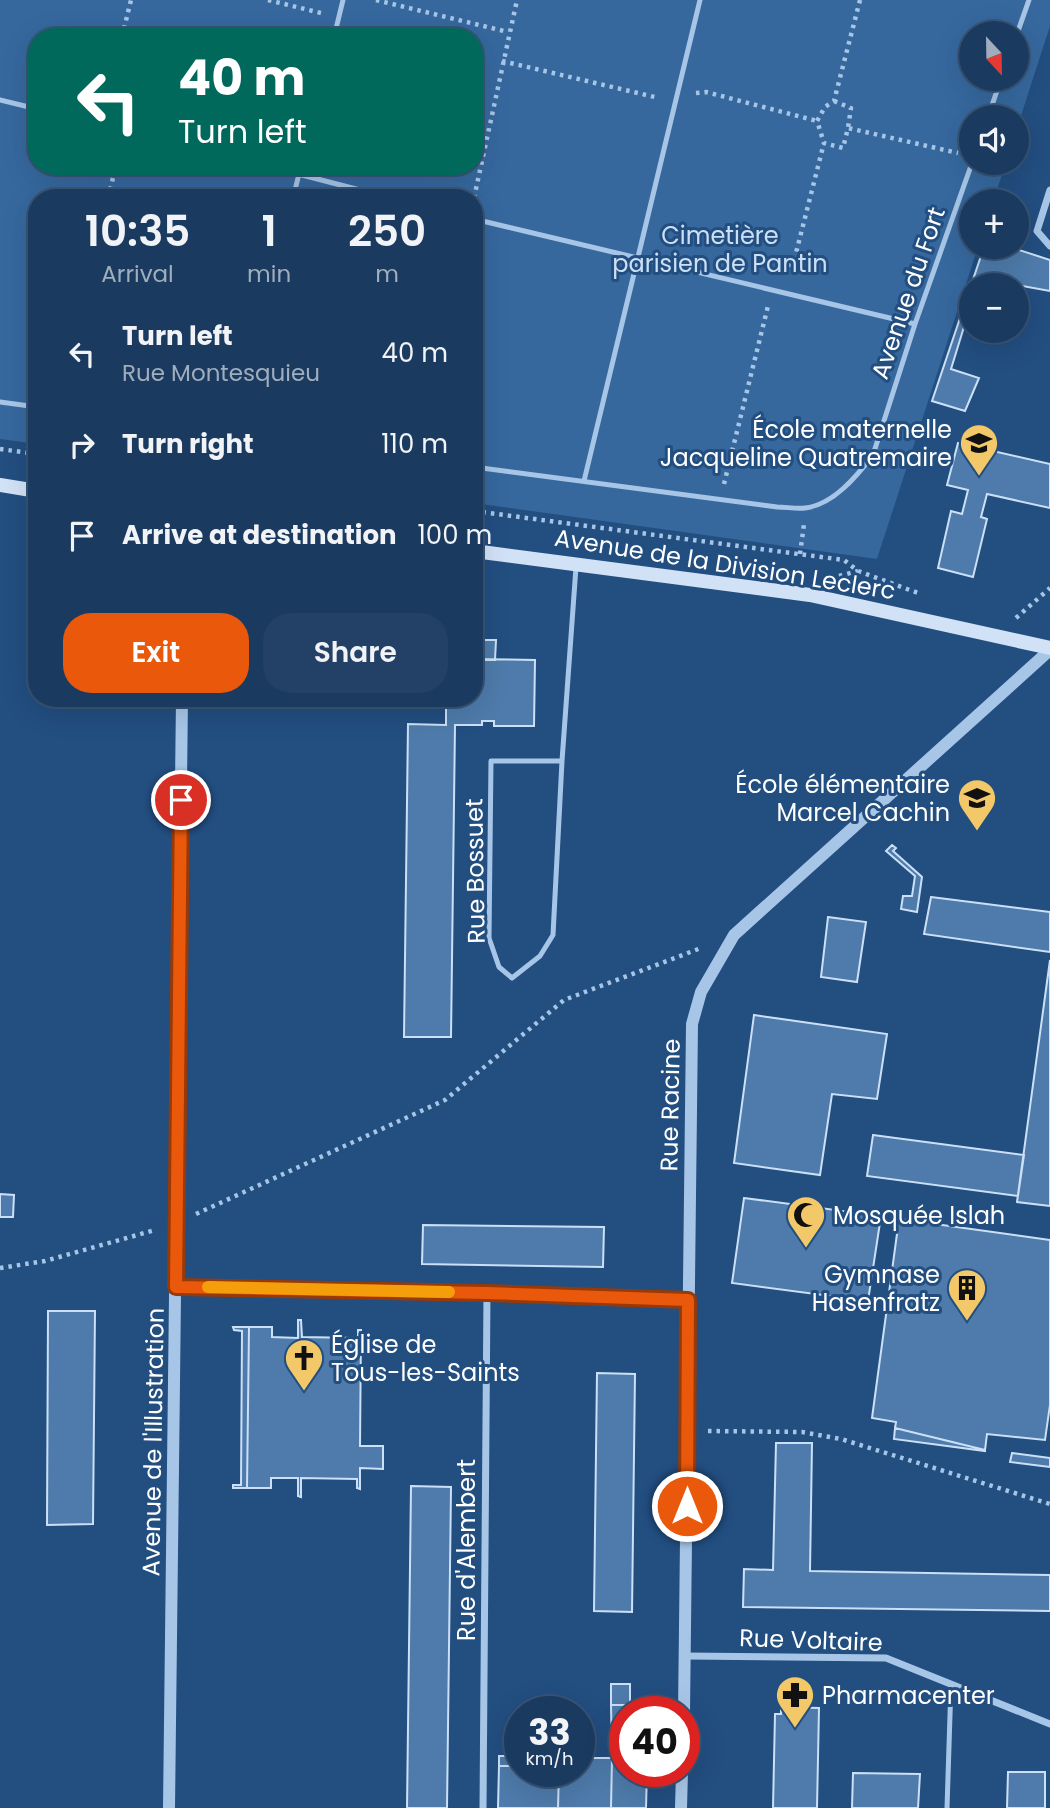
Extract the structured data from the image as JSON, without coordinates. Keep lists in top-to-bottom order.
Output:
{
  "streets": {
    "main road": ["Avenue de la Division Leclerc"],
    "street": [
      "Rue Racine",
      "Avenue de l'Illustration",
      "Rue d'Alembert",
      "Rue Voltaire"
    ],
    "lane": ["Avenue du Fort", "Rue Bossuet"]
  },
  "crossings": [
    ["Avenue de la Division Leclerc", "Rue Bossuet"],
    ["Avenue de la Division Leclerc", "Rue Racine"],
    ["Rue Racine", "Rue Voltaire"]
  ],
  "parks": ["Cimetière parisien de Pantin"],
  "places": {
    "school or university": ["École maternelle Jacqueline Quatremaire", "École élémentaire Marcel Cachin"],
    "mosque": ["Mosquée Islah"],
    "building": ["Gymnase Hasenfratz"],
    "church": ["Église de Tous-les-Saints"],
    "pharmacy": ["Pharmacenter"]
  },
  "north": "bottom",
  "page": {
    "map_buttons": ["+", "−"],
    "turn": ["40 m", "Turn left"],
    "eta": [
      "10:35",
      "Arrival",
      "1",
      "min",
      "250",
      "m"
    ],
    "list": [
      {
        "name": "Turn left",
        "note": "Rue Montesquieu",
        "value": "40 m"
      },
      {
        "name": "Turn right",
        "value": "110 m"
      },
      {
        "name": "Arrive at destination",
        "value": "100 m"
      }
    ],
    "buttons": ["Exit", "Share"],
    "speed": "33 km/h",
    "limit": "40"
  }
}
